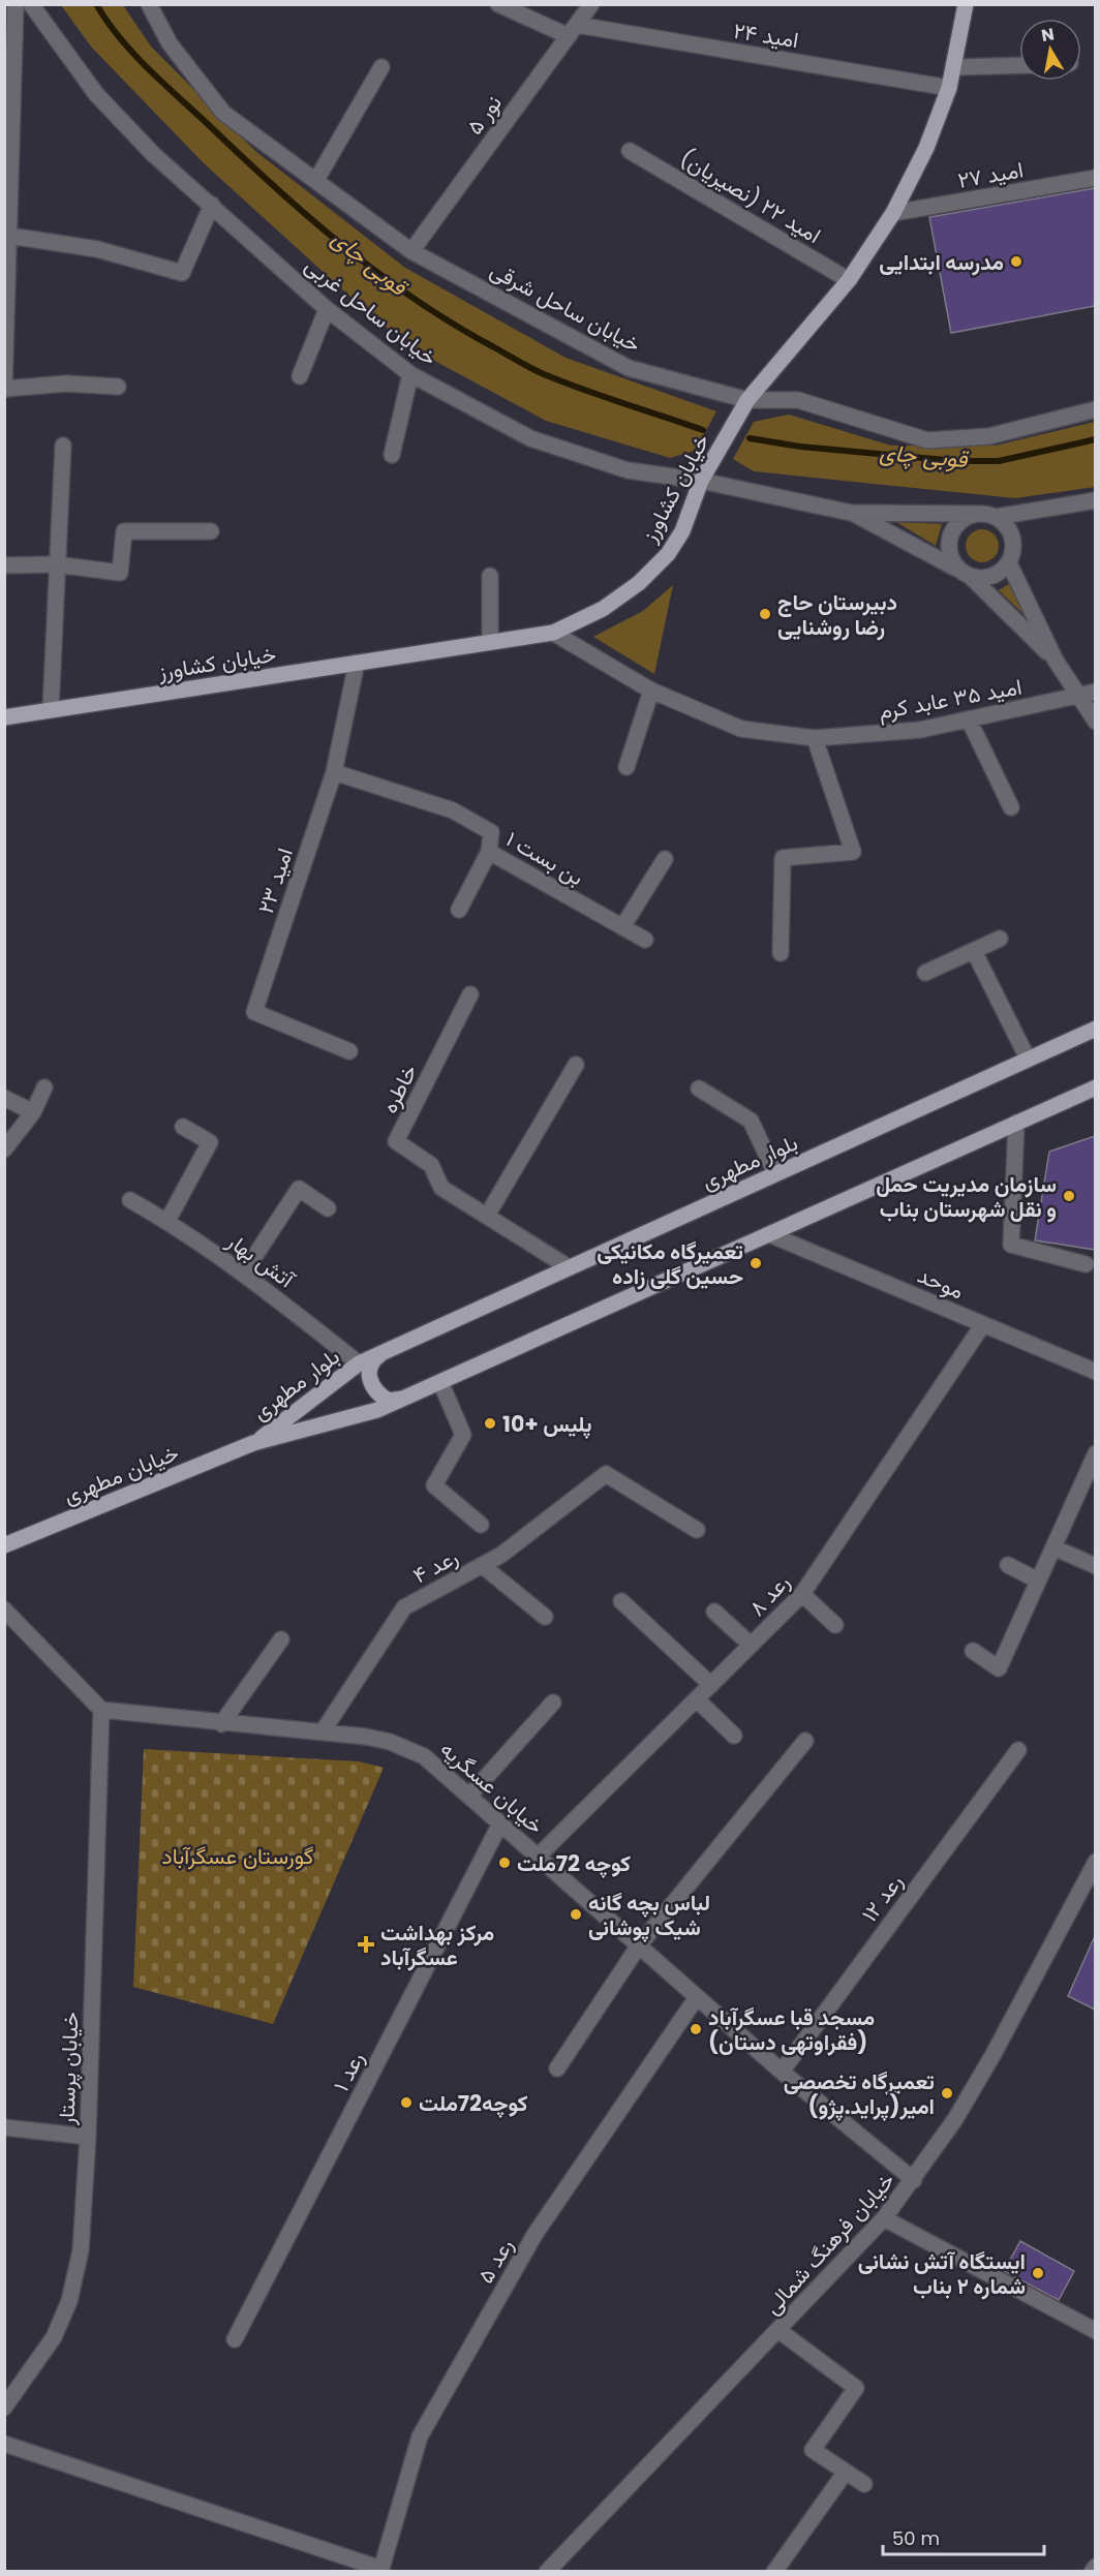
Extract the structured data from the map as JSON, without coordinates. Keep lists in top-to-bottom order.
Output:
{
  "streets": {
    "main road": ["خیابان کشاورز", "بلوار مطهری", "خیابان مطهری"],
    "street": [
      "امید ۲۴",
      "نور ۵",
      "امید ۲۷",
      "امید ۲۲ (نصیریان)",
      "خیابان ساحل شرقی",
      "خیابان ساحل غربی",
      "امید ۳۵ عابد کرم",
      "بن بست ۱",
      "امید ۲۳",
      "خاطره",
      "آتش بهار",
      "موحد",
      "رعد ۴",
      "رعد ۸",
      "خیابان عسگریه",
      "رعد ۱۲",
      "خیابان پرستار",
      "رعد ۱",
      "خیابان فرهنگ شمالی",
      "رعد ۵"
    ]
  },
  "crossings": [
    ["امید ۲۴", "نور ۵"],
    ["امید ۲۴", "خیابان کشاورز"],
    ["نور ۵", "خیابان ساحل شرقی"],
    ["امید ۲۷", "خیابان کشاورز"],
    ["امید ۲۲ (نصیریان)", "خیابان کشاورز"],
    ["خیابان ساحل شرقی", "خیابان کشاورز"],
    ["خیابان ساحل غربی", "خیابان کشاورز"],
    ["خیابان کشاورز", "امید ۳۵ عابد کرم"],
    ["خیابان کشاورز", "امید ۲۳"],
    ["بن بست ۱", "امید ۲۳"],
    ["خاطره", "بلوار مطهری"],
    ["بلوار مطهری", "آتش بهار"],
    ["بلوار مطهری", "موحد"],
    ["بلوار مطهری", "خیابان مطهری"],
    ["موحد", "رعد ۸"],
    ["رعد ۴", "خیابان عسگریه"],
    ["رعد ۸", "خیابان عسگریه"],
    ["خیابان عسگریه", "رعد ۱۲"],
    ["خیابان عسگریه", "خیابان پرستار"],
    ["خیابان عسگریه", "رعد ۱"],
    ["خیابان عسگریه", "خیابان فرهنگ شمالی"],
    ["خیابان عسگریه", "رعد ۵"]
  ],
  "water": ["قوبی چای"],
  "parks": ["گورستان عسگرآباد"],
  "places": {
    "other": [
      "مدرسه ابتدایی",
      "دبیرستان حاج رضا روشنایی",
      "سازمان مدیریت حمل و نقل شهرستان بناب",
      "تعمیرگاه مکانیکی حسین گلی زاده",
      "پلیس +10",
      "کوچه 72ملت",
      "لباس بچه گانه شیک پوشانی",
      "مسجد قبا عسگرآباد (فقراوتهی دستان)",
      "تعمیرگاه تخصصی امیر(پراید.پژو)",
      "کوچه72ملت",
      "ایستگاه آتش نشانی شماره ۲ بناب"
    ],
    "health": ["مرکز بهداشت عسگرآباد"]
  },
  "scale_bar": "50 m",
  "north": "top"
}
